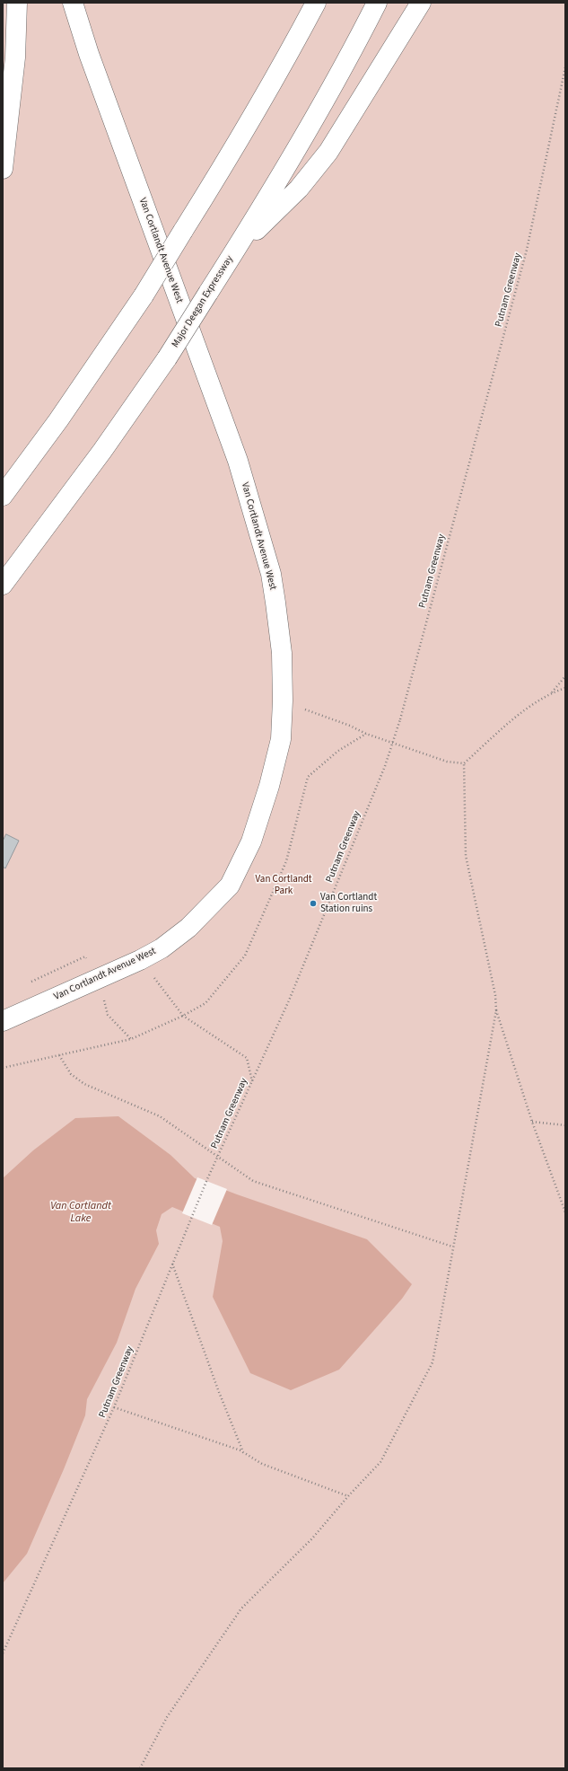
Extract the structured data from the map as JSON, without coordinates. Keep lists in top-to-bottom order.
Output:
{
  "streets": {
    "main road": ["Van Cortlandt Avenue West", "Major Deegan Expressway"],
    "path": ["Putnam Greenway"]
  },
  "water": ["Van Cortlandt Lake"],
  "parks": ["Van Cortlandt Park"],
  "places": ["Van Cortlandt Station ruins"]
}
